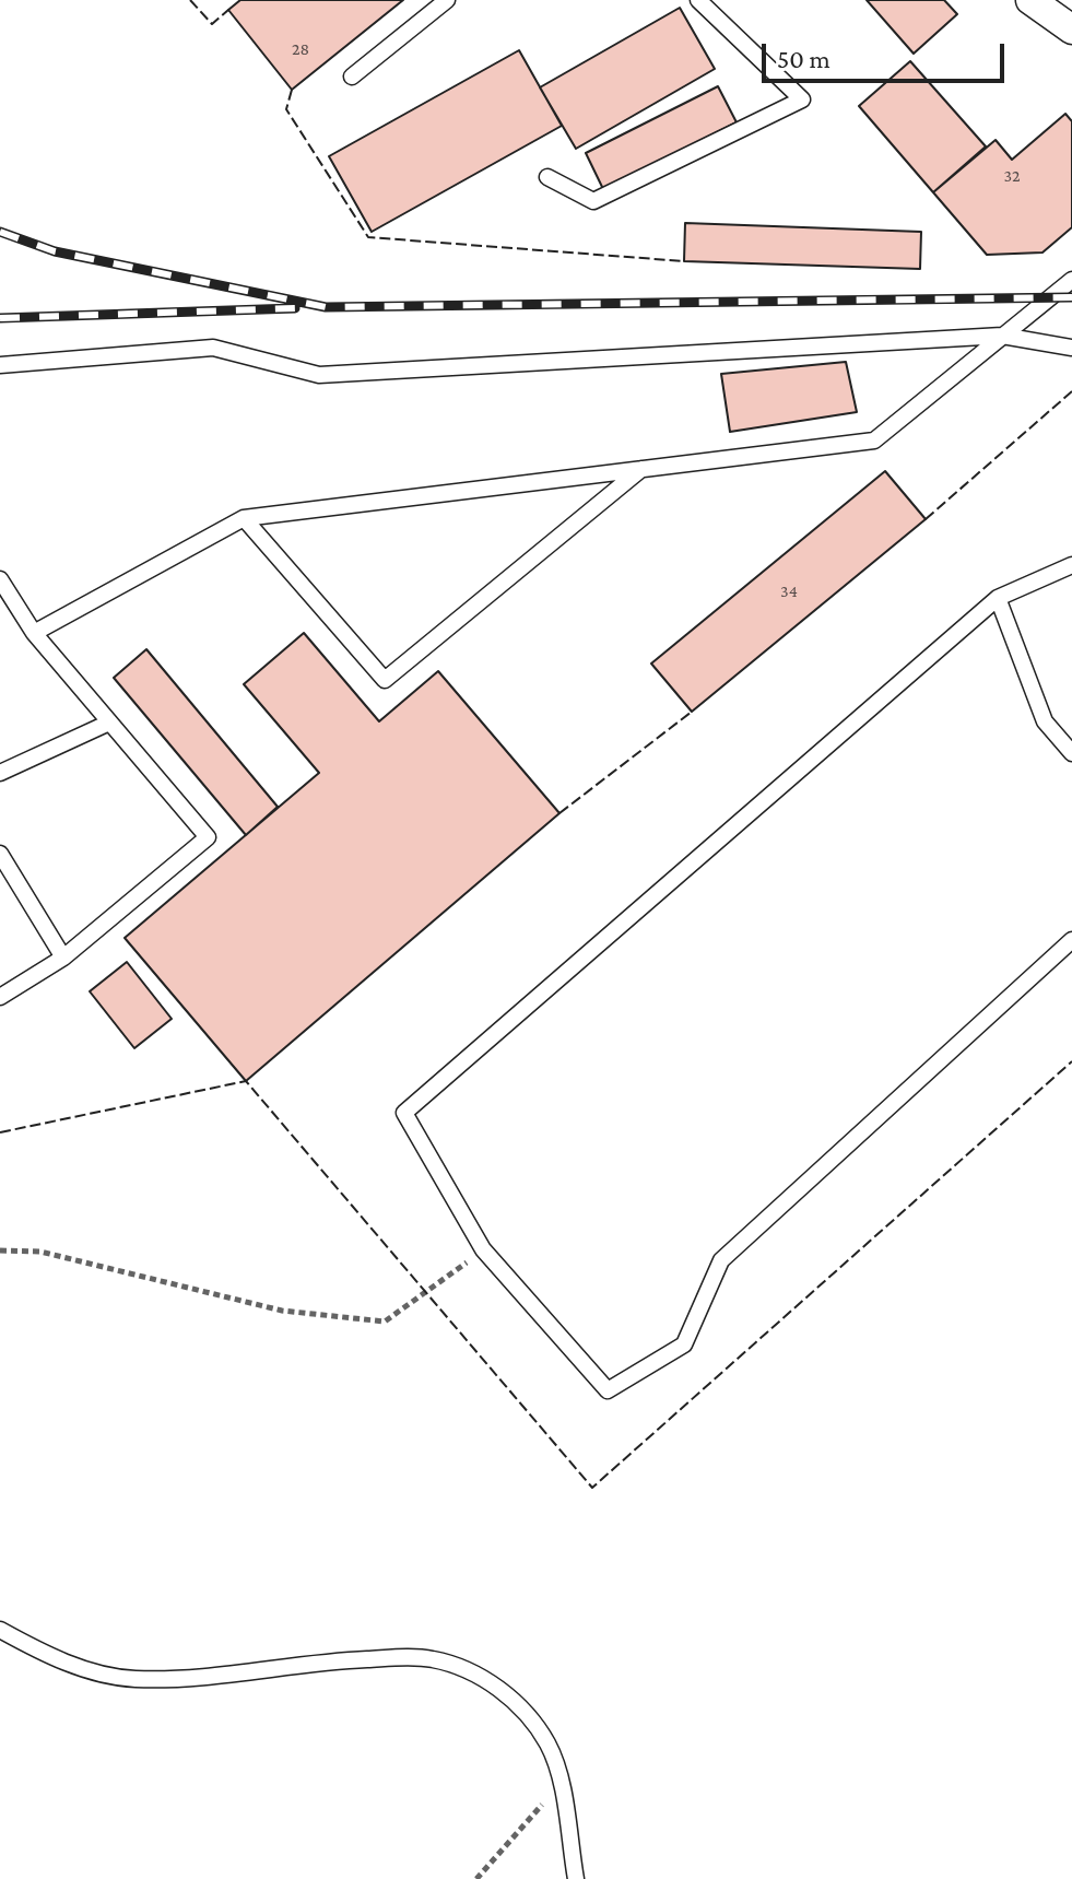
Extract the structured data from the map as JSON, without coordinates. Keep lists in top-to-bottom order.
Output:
{
  "house_numbers": ["28", "32", "34"],
  "scale_bar": "50 m"
}
